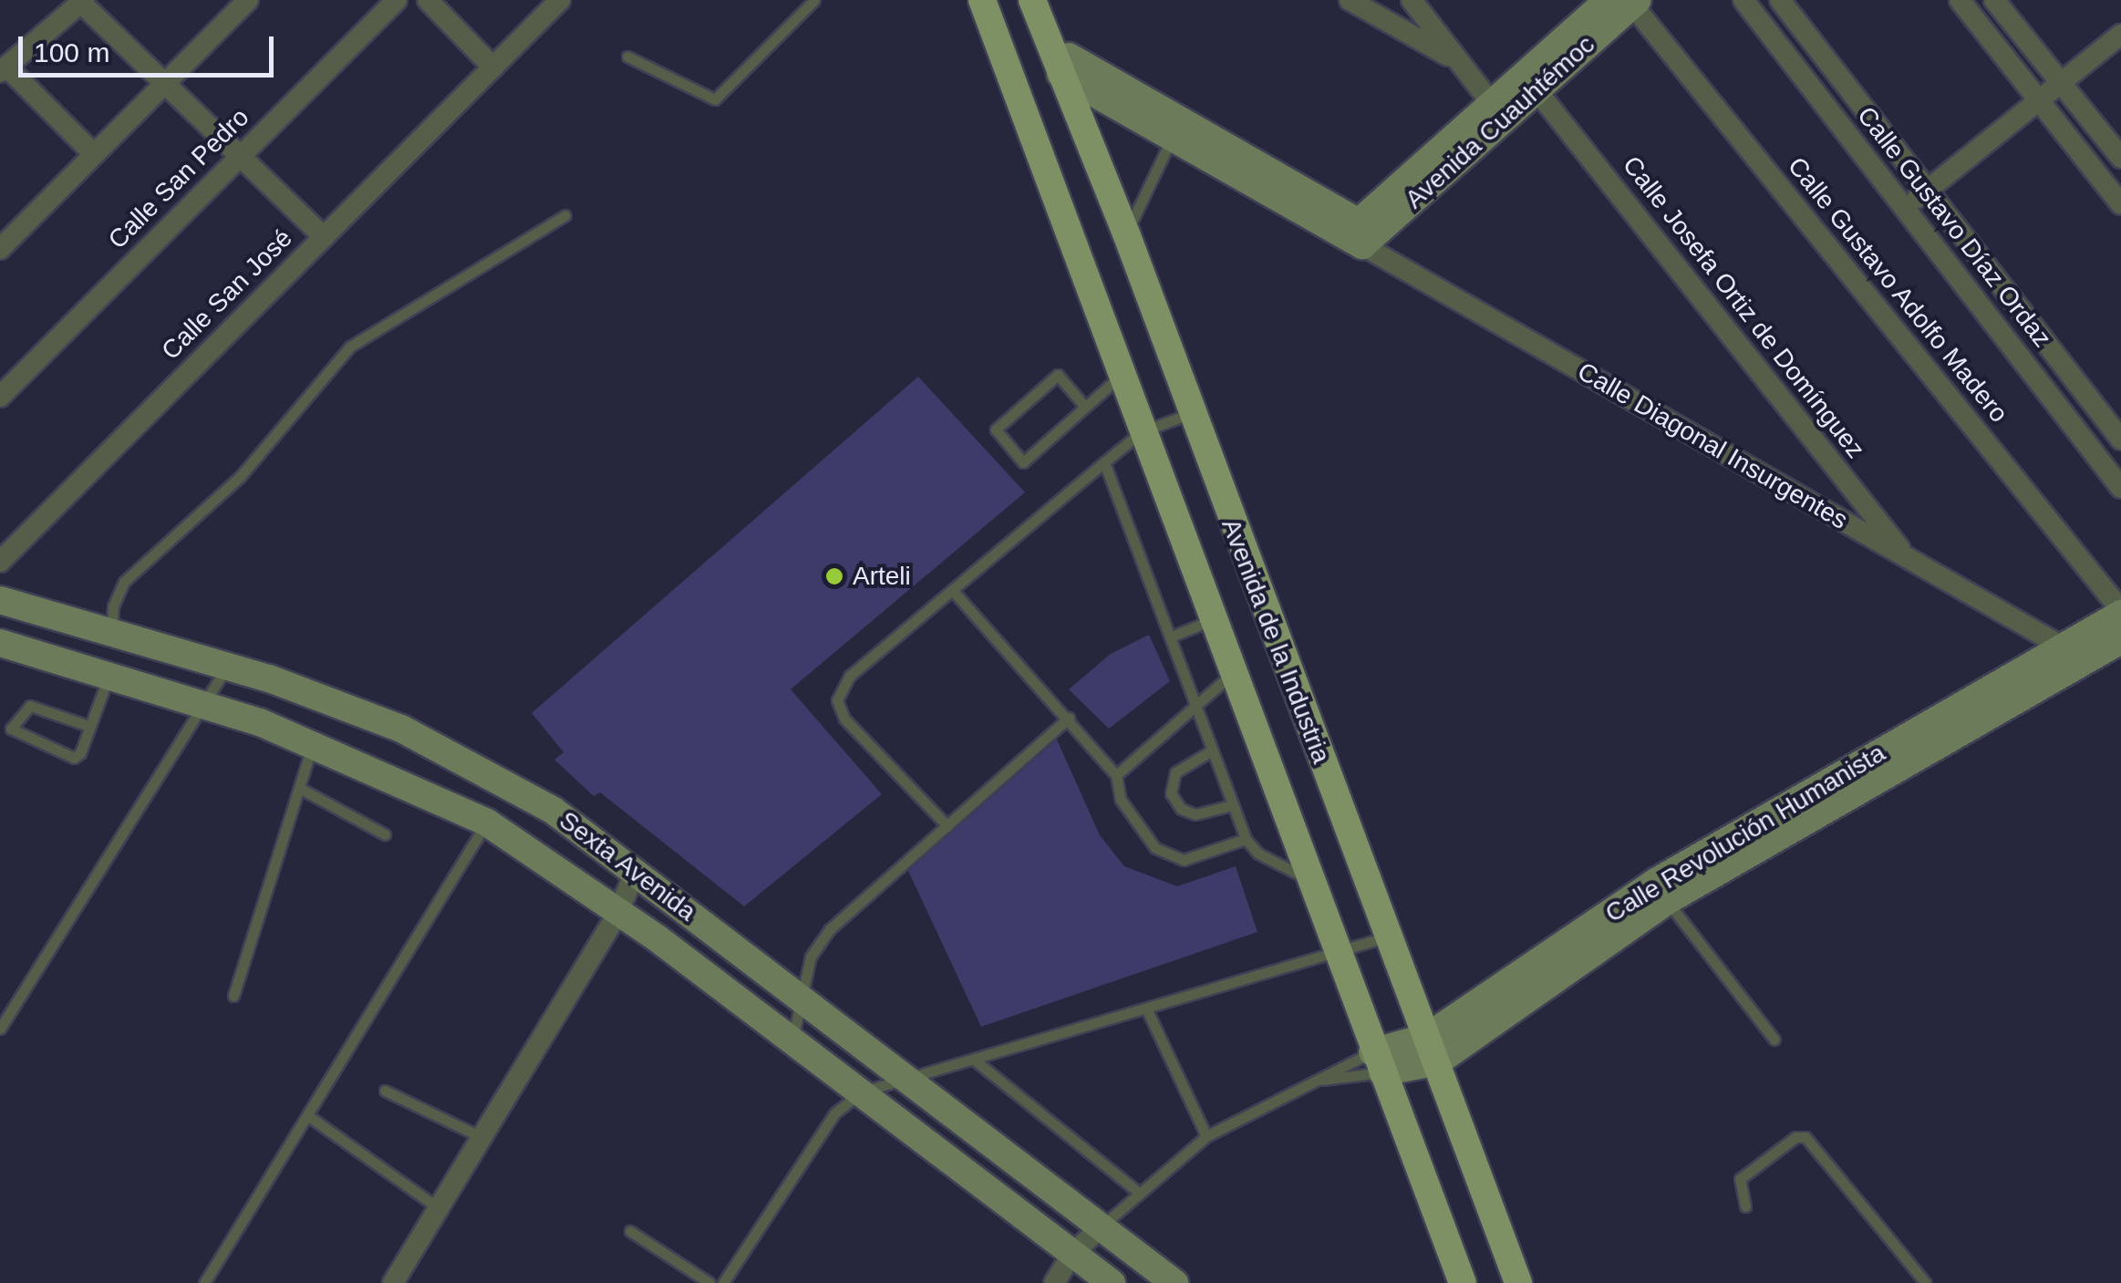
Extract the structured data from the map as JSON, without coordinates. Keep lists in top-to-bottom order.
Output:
{
  "streets": {
    "main road": [
      "Avenida Cuauhtémoc",
      "Calle Diagonal Insurgentes",
      "Avenida de la Industria",
      "Calle Revolución Humanista",
      "Sexta Avenida"
    ],
    "street": [
      "Calle San Pedro",
      "Calle Gustavo Díaz Ordaz",
      "Calle Gustavo Adolfo Madero",
      "Calle San José",
      "Calle Josefa Ortiz de Domínguez"
    ]
  },
  "crossings": [
    ["Avenida Cuauhtémoc", "Calle Gustavo Adolfo Madero"],
    ["Avenida Cuauhtémoc", "Calle Josefa Ortiz de Domínguez"],
    ["Avenida Cuauhtémoc", "Calle Diagonal Insurgentes"],
    ["Calle Gustavo Adolfo Madero", "Calle Revolución Humanista"],
    ["Calle Josefa Ortiz de Domínguez", "Calle Diagonal Insurgentes"],
    ["Calle Diagonal Insurgentes", "Avenida de la Industria"],
    ["Calle Diagonal Insurgentes", "Calle Revolución Humanista"],
    ["Avenida de la Industria", "Calle Revolución Humanista"]
  ],
  "places": ["Arteli"],
  "scale_bar": "100 m"
}
